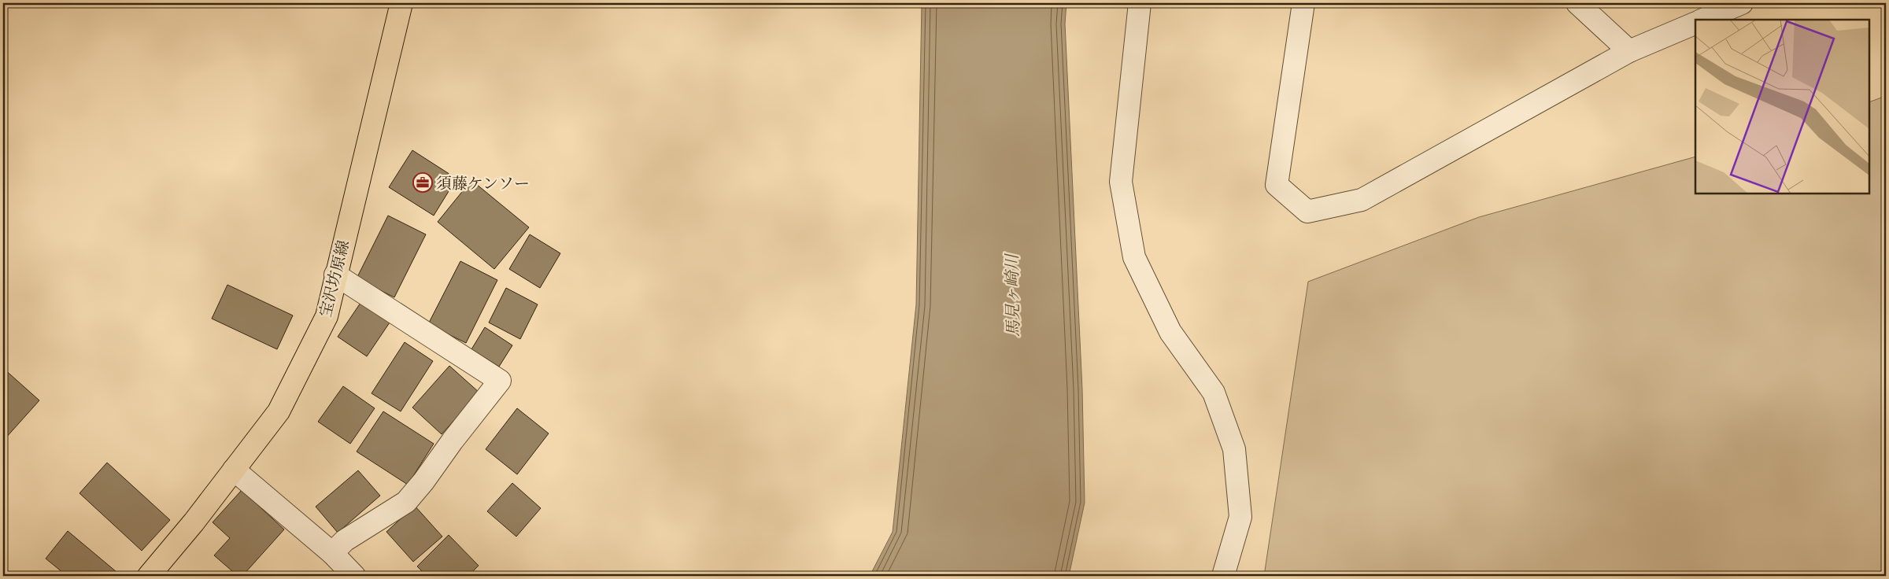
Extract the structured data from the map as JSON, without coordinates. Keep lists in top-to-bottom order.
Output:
{
  "streets": {
    "main road": ["宝沢坊原線"]
  },
  "water": ["馬見ヶ崎川"],
  "places": {
    "office": ["須藤ケンソー"]
  }
}
